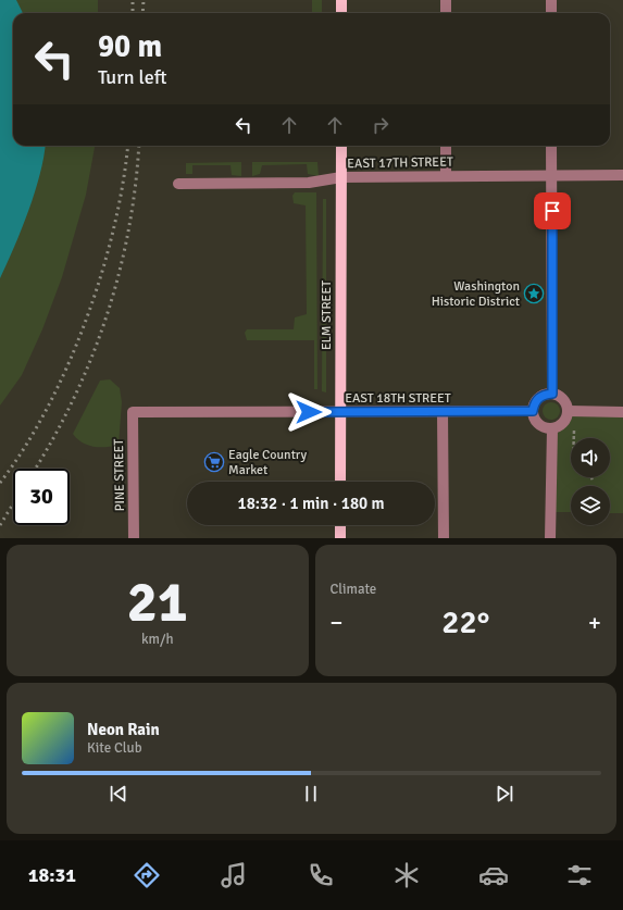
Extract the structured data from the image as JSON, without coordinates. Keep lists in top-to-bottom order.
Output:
{
  "streets": {
    "main road": ["ELM STREET"],
    "street": ["EAST 17TH STREET", "EAST 18TH STREET", "PINE STREET"]
  },
  "crossings": [
    ["EAST 17TH STREET", "ELM STREET"],
    ["ELM STREET", "EAST 18TH STREET"],
    ["EAST 18TH STREET", "PINE STREET"]
  ],
  "places": {
    "place": ["Washington Historic District"],
    "supermarket": ["Eagle Country Market"]
  },
  "page": {
    "turn": ["90 m", "Turn left"],
    "limit": "30",
    "trip": "18:32 · 1 min · 180 m",
    "tile": [
      ["21", "km/h"],
      "Climate"
    ],
    "heat": ["−", "22°", "+"],
    "song": ["Neon Rain", "Kite Club"],
    "tabs": "18:31"
  }
}
